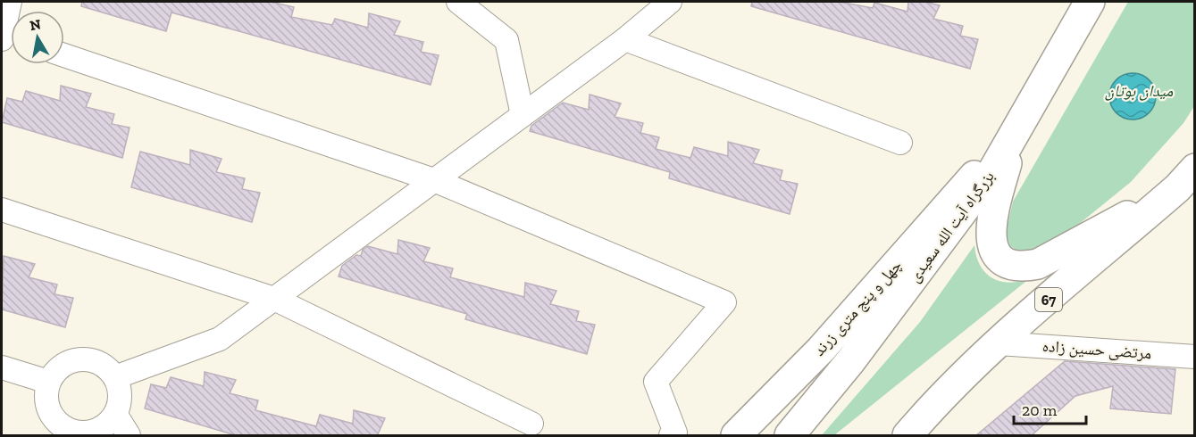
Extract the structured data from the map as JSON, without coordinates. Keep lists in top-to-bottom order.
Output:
{
  "streets": {
    "main road": ["بزرگراه آیت الله سعیدی", "67", "چهل و پنج متری زرند"],
    "street": ["مرتضی حسین زاده"]
  },
  "crossings": [
    ["بزرگراه آیت الله سعیدی", "چهل و پنج متری زرند"],
    ["67", "مرتضی حسین زاده"]
  ],
  "parks": ["میدان بوتان"],
  "scale_bar": "20 m",
  "north": "top"
}
